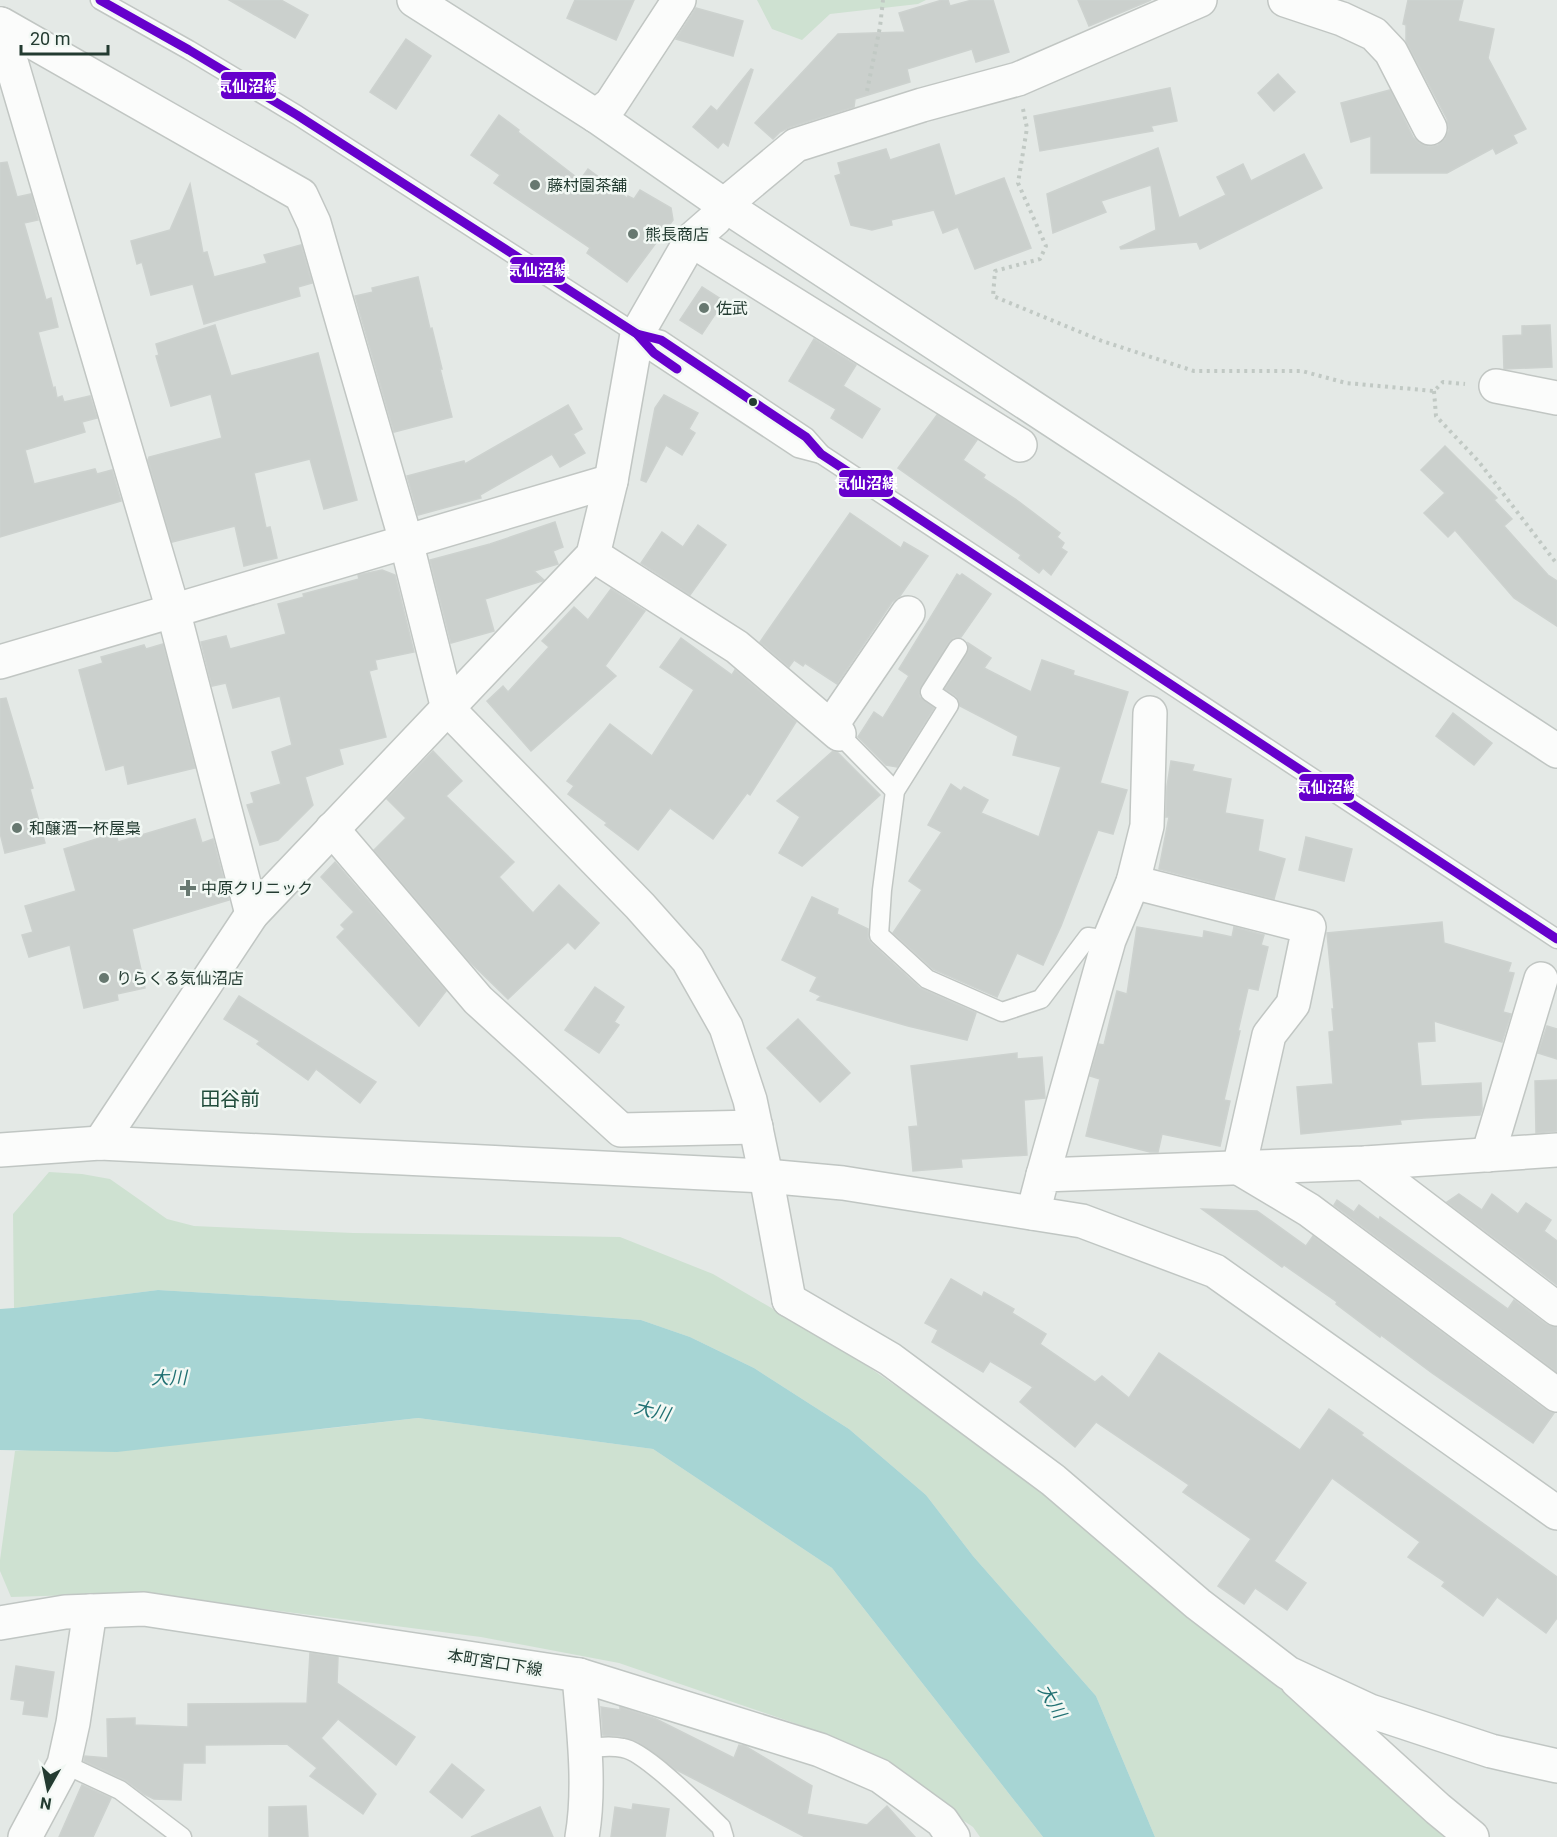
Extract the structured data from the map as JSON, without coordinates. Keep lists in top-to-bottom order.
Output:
{
  "streets": {
    "street": ["本町宮口下線"]
  },
  "districts": ["田谷前"],
  "water": ["大川"],
  "places": {
    "other": [
      "藤村園茶舗",
      "熊長商店",
      "佐武",
      "和醸酒一杯屋梟",
      "りらくる気仙沼店"
    ],
    "health": ["中原クリニック"]
  },
  "lines": ["transit line 気仙沼線"],
  "scale_bar": "20 m",
  "north": "bottom"
}
